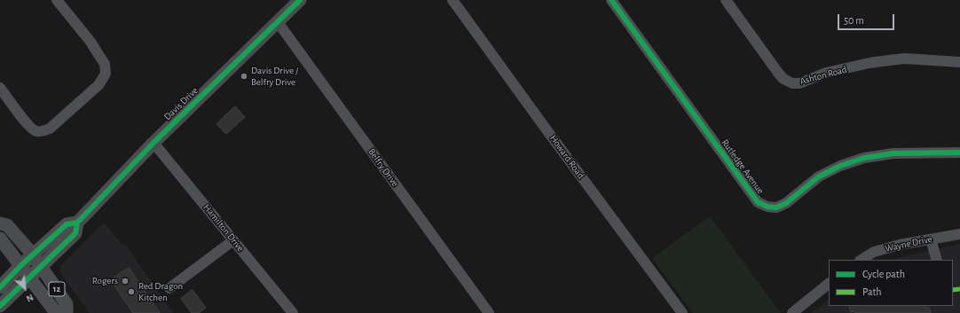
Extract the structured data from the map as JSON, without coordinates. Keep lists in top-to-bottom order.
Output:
{
  "streets": {
    "main road": ["Davis Drive", "12"],
    "street": [
      "Ashton Road",
      "Howard Road",
      "Rutledge Avenue",
      "Belfry Drive",
      "Hamilton Drive",
      "Wayne Drive"
    ]
  },
  "crossings": [
    ["Davis Drive", "Belfry Drive"],
    ["Davis Drive", "Hamilton Drive"],
    ["Davis Drive", "12"]
  ],
  "places": ["Davis Drive / Belfry Drive", "Rogers", "Red Dragon Kitchen"],
  "legend": ["Cycle path", "Path"],
  "scale_bar": "50 m",
  "north": "bottom right"
}
